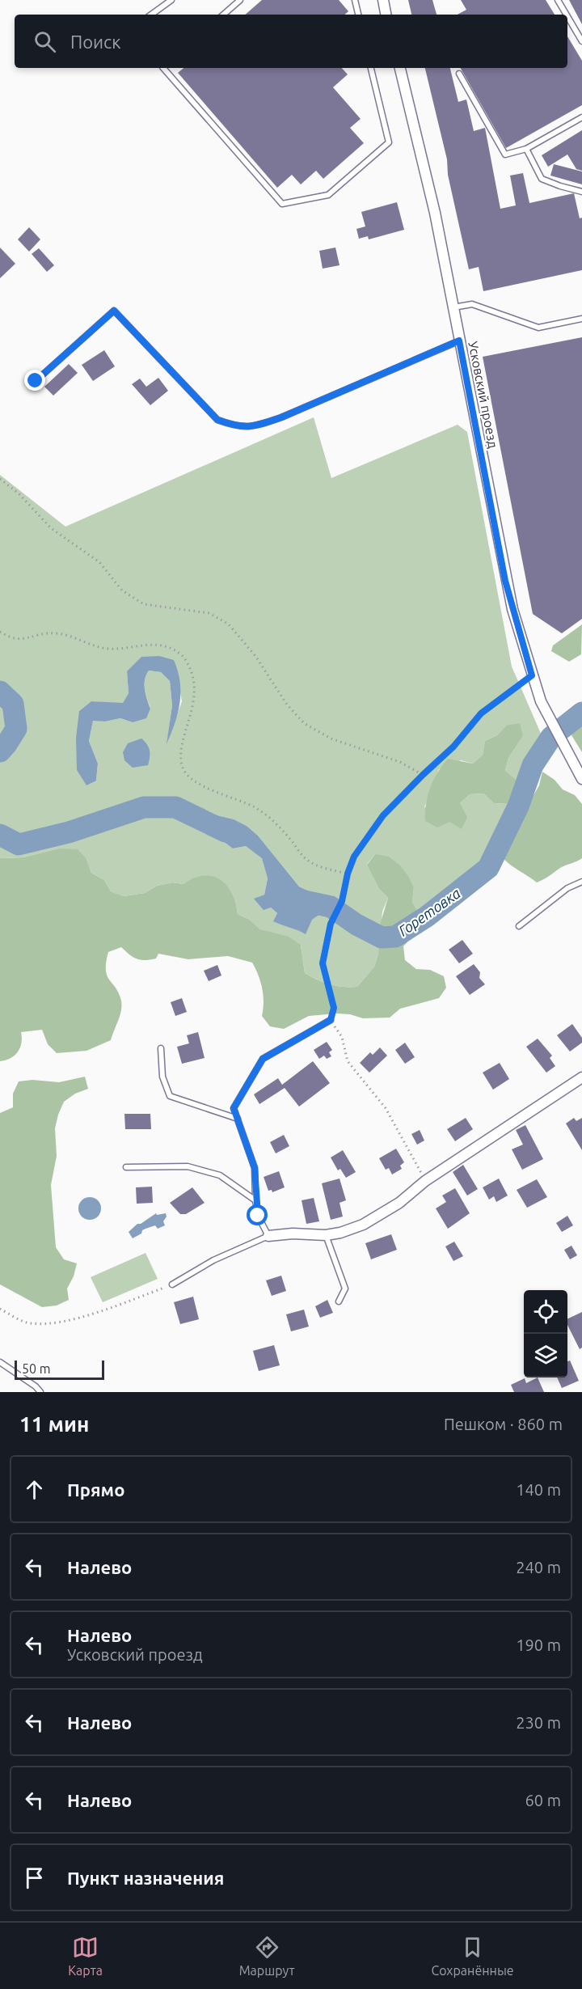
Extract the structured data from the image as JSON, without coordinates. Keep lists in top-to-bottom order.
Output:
{
  "streets": {
    "street": ["Усковский проезд"]
  },
  "water": ["Горетовка"],
  "scale_bar": "50 m",
  "page": {
    "search": "Поиск",
    "scale": "50 m",
    "heading": ["11 мин", "Пешком · 860 m"],
    "list": [
      ["Прямо", "140 m"],
      ["Налево", "240 m"],
      ["Налево", "Усковский проезд", "190 m"],
      ["Налево", "230 m"],
      ["Налево", "60 m"],
      "Пункт назначения"
    ],
    "nav": ["Карта", "Маршрут", "Сохранённые"]
  }
}
